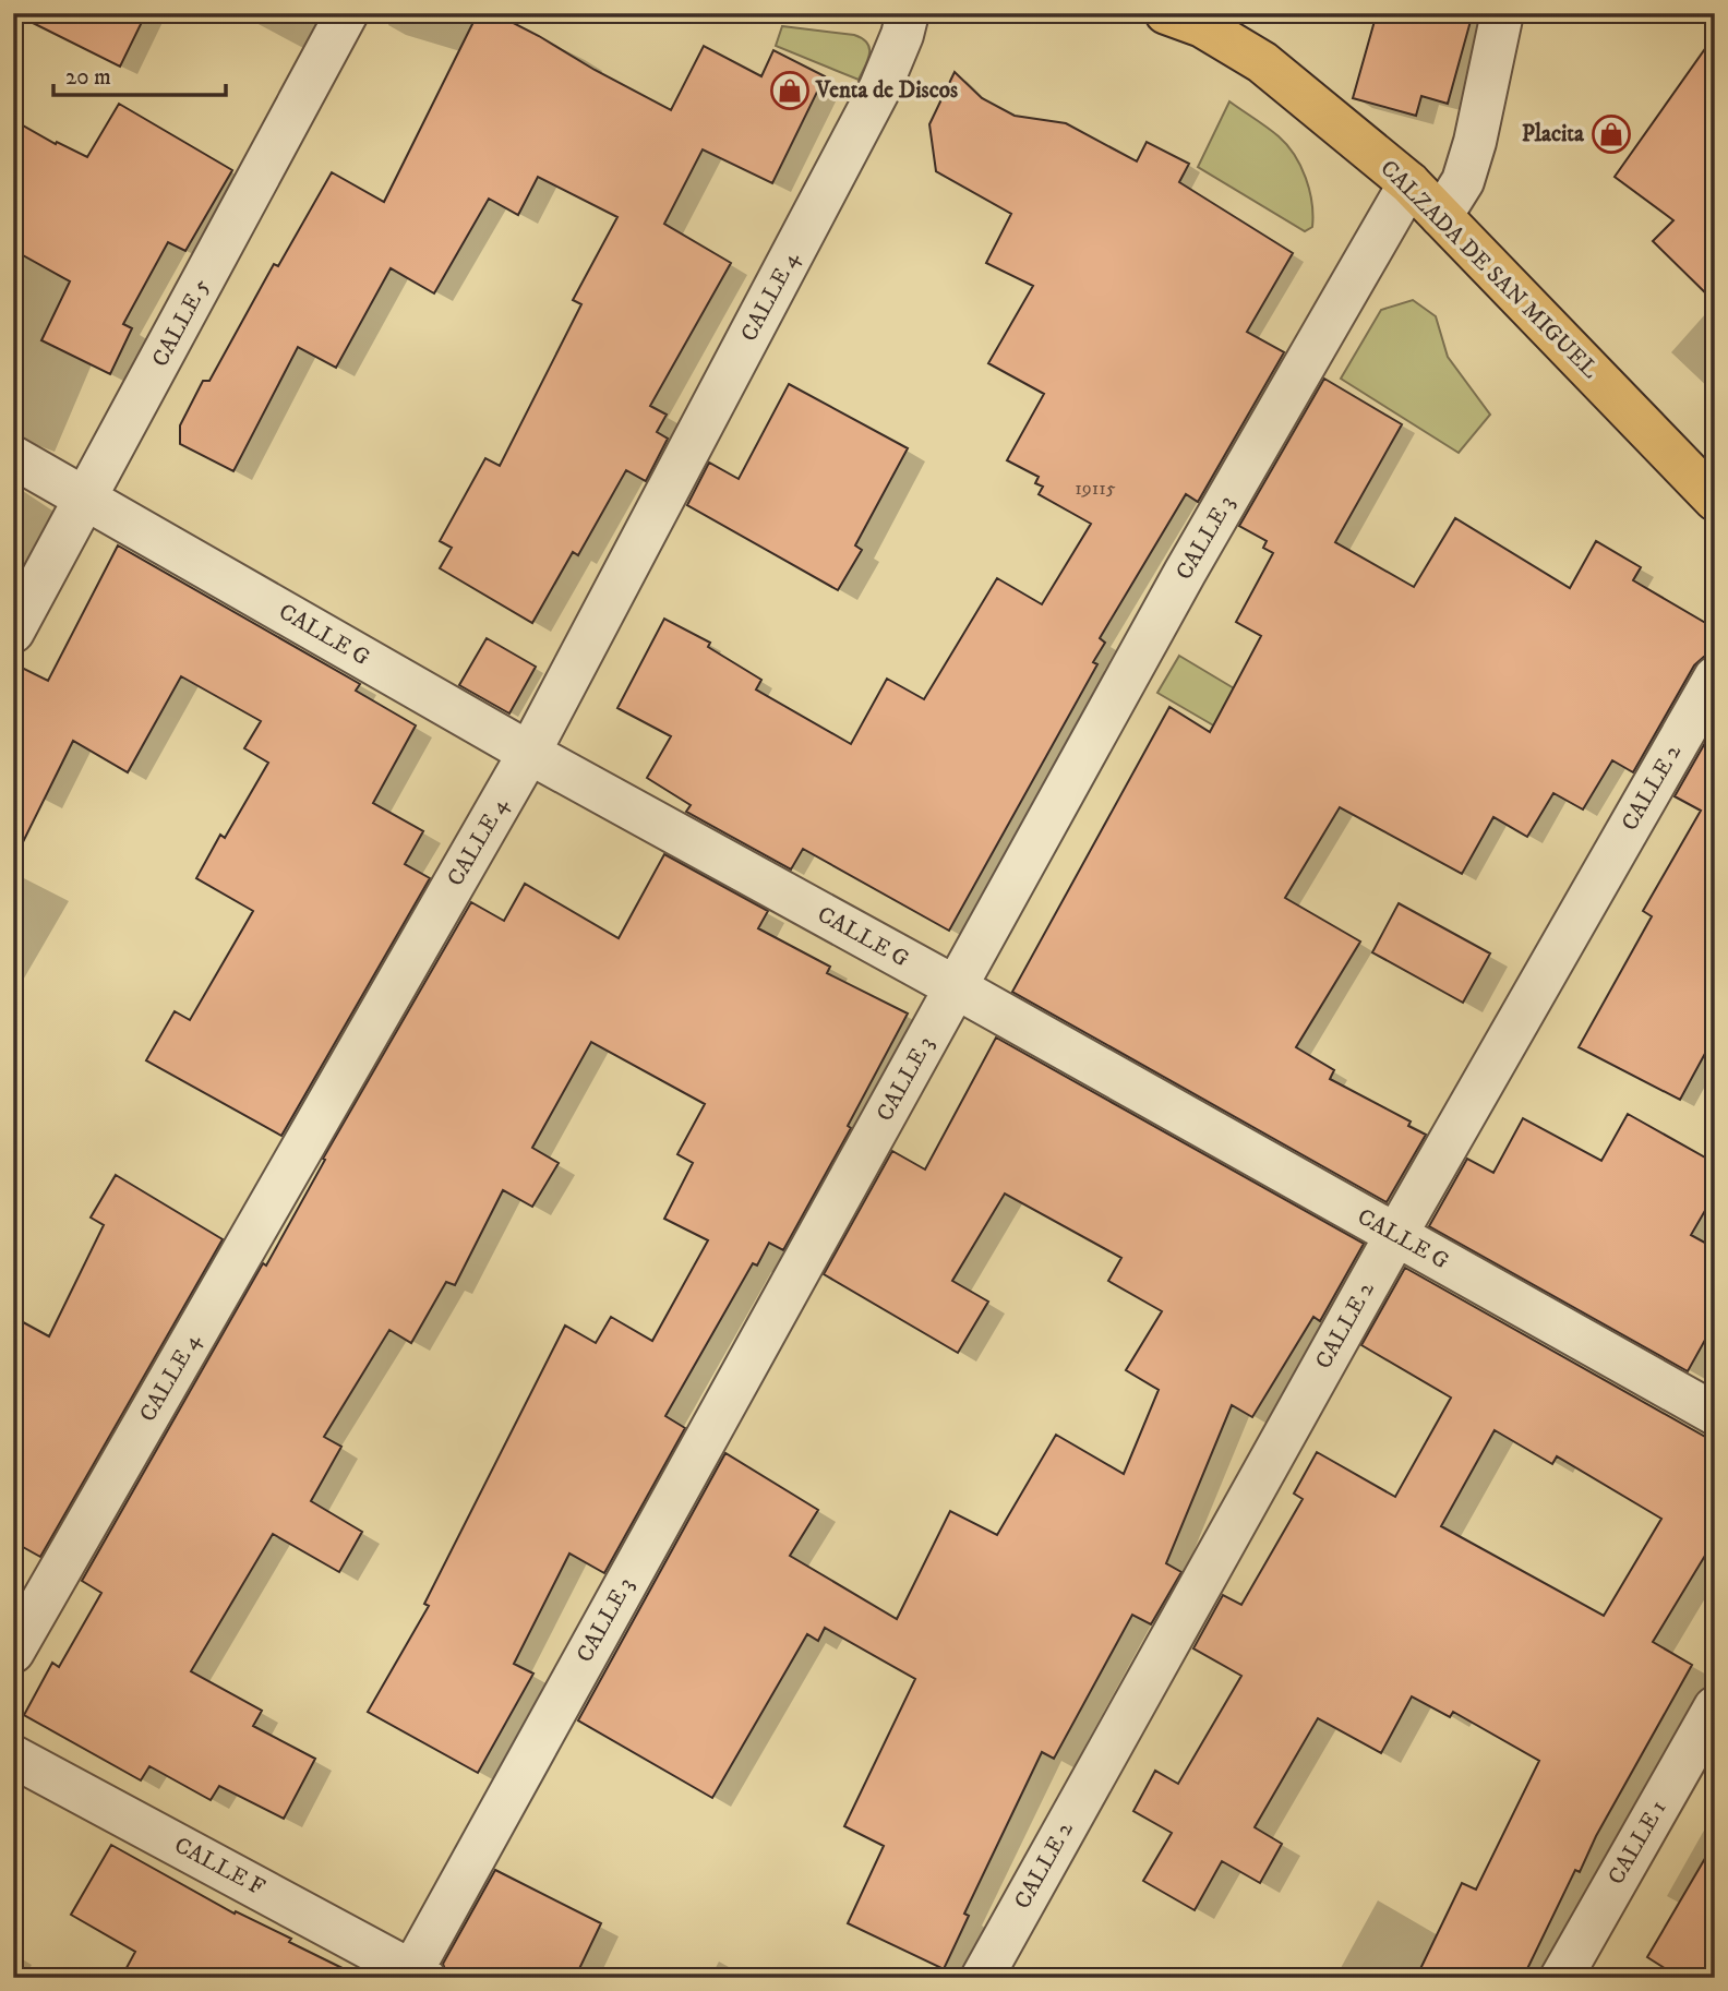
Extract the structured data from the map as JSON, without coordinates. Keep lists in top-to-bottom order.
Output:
{
  "streets": {
    "main road": ["CALZADA DE SAN MIGUEL"],
    "street": [
      "CALLE 4",
      "CALLE 5",
      "CALLE 3",
      "CALLE G",
      "CALLE 2",
      "CALLE 1",
      "CALLE F"
    ]
  },
  "crossings": [
    ["CALZADA DE SAN MIGUEL", "CALLE 3"],
    ["CALLE 4", "CALLE G"],
    ["CALLE 5", "CALLE G"],
    ["CALLE 3", "CALLE G"],
    ["CALLE 3", "CALLE F"],
    ["CALLE G", "CALLE 2"]
  ],
  "places": {
    "shop": ["Venta de Discos", "Placita"]
  },
  "house_numbers": ["19115"],
  "scale_bar": "20 m"
}
